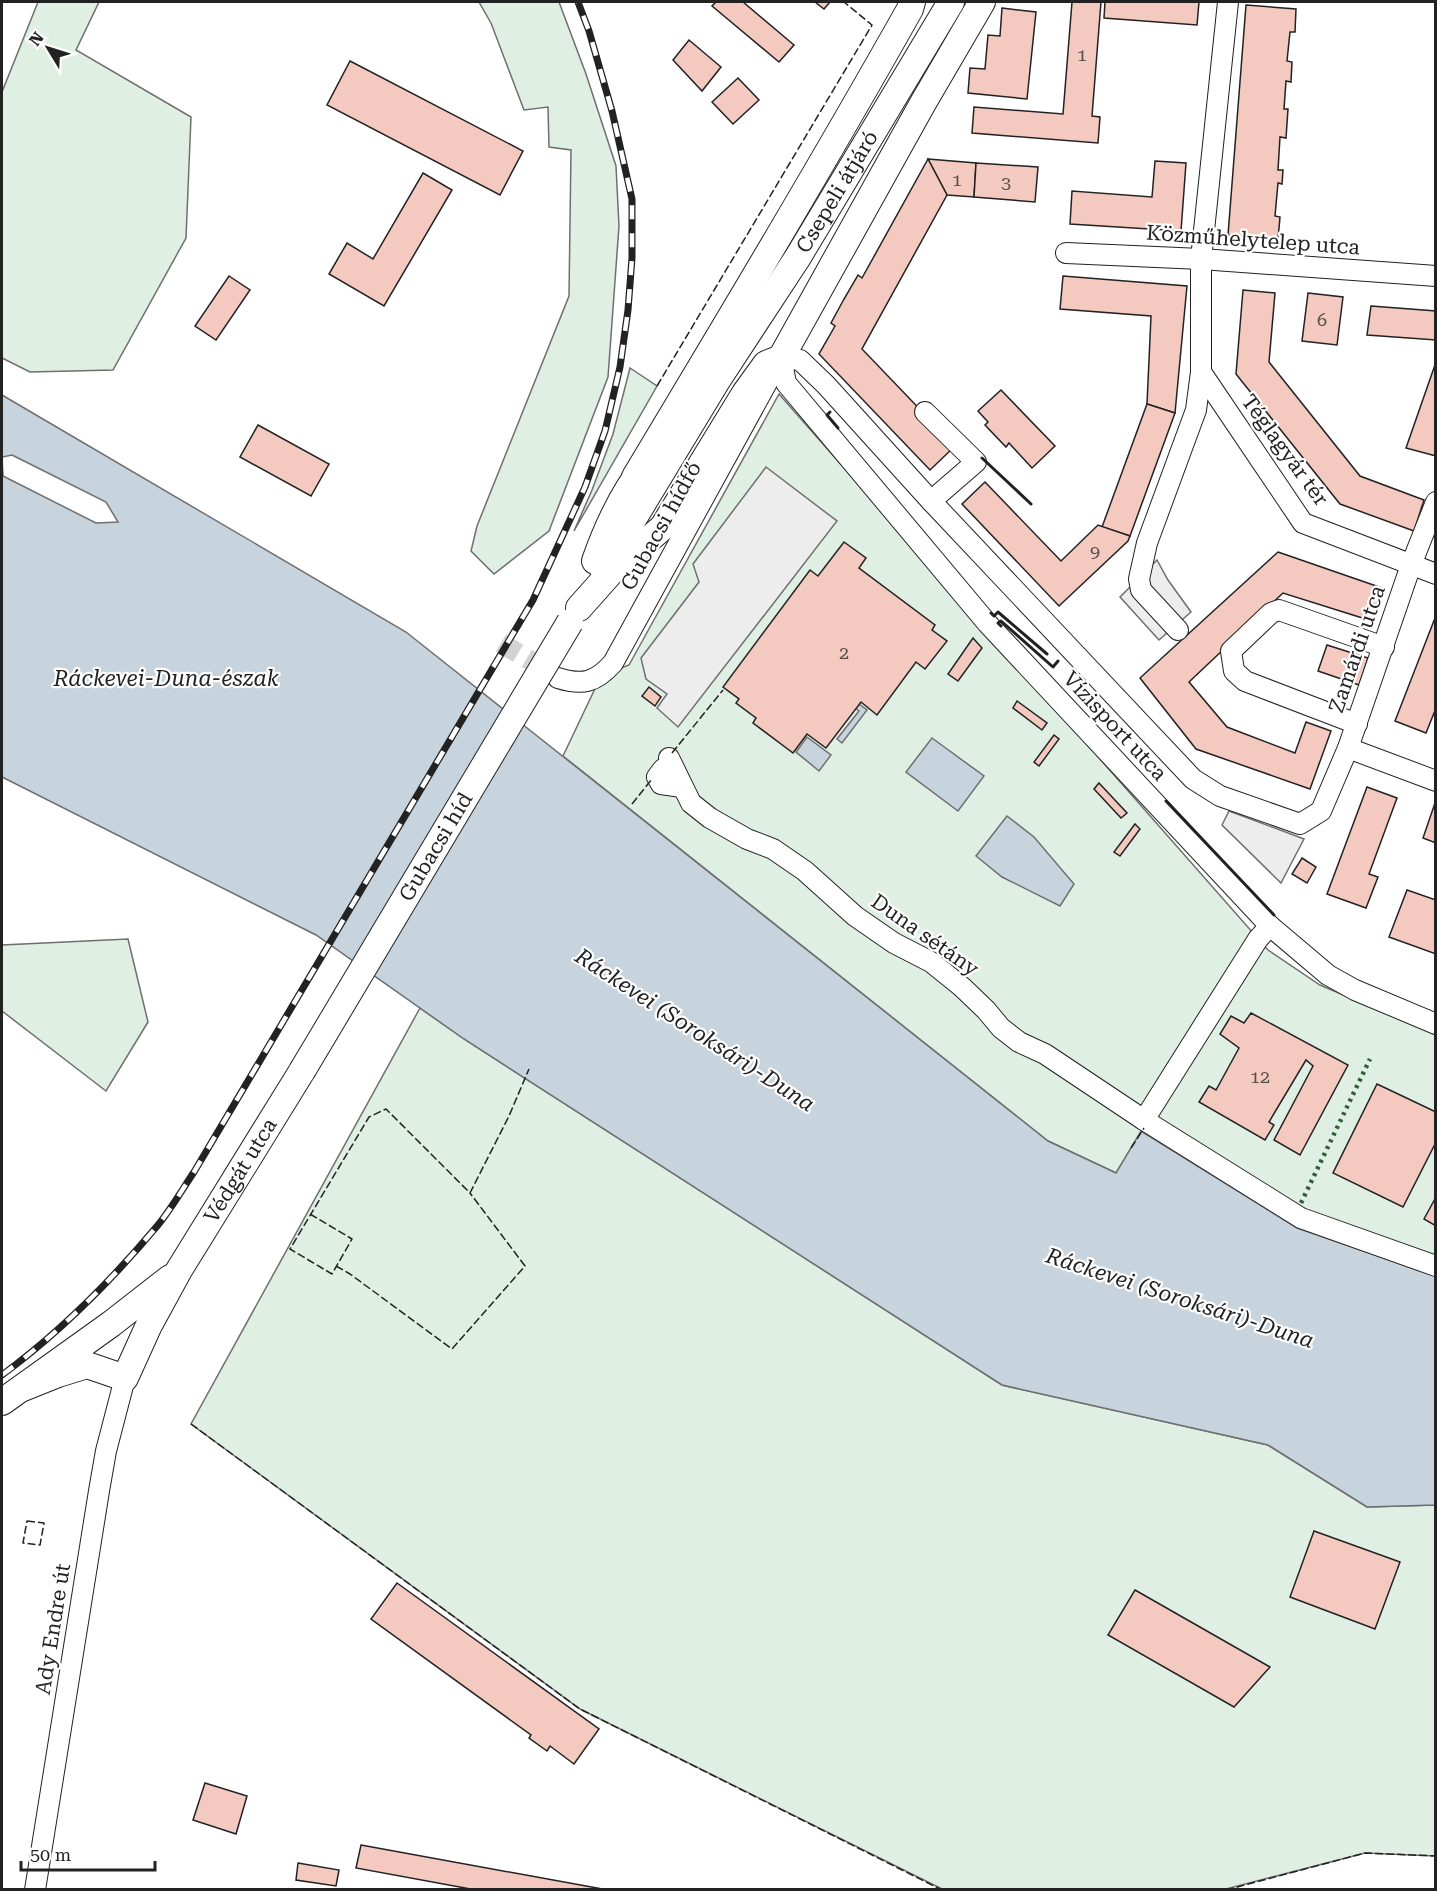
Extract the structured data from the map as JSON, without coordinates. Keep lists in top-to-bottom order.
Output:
{
  "streets": {
    "main road": ["Csepeli átjáró", "Gubacsi híd", "Védgát utca"],
    "street": [
      "Közműhelytelep utca",
      "Téglagyár tér",
      "Gubacsi hídfő",
      "Zamárdi utca",
      "Vízisport utca",
      "Duna sétány",
      "Ady Endre út"
    ]
  },
  "crossings": [
    ["Csepeli átjáró", "Gubacsi híd"],
    ["Téglagyár tér", "Zamárdi utca"],
    ["Gubacsi hídfő", "Vízisport utca"],
    ["Zamárdi utca", "Vízisport utca"],
    ["Gubacsi híd", "Védgát utca"],
    ["Védgát utca", "Ady Endre út"]
  ],
  "water": ["Ráckevei-Duna-észak", "Ráckevei (Soroksári)-Duna"],
  "house_numbers": [
    "1",
    "1",
    "3",
    "6",
    "9",
    "2",
    "12"
  ],
  "scale_bar": "50 m",
  "north": "top left"
}
